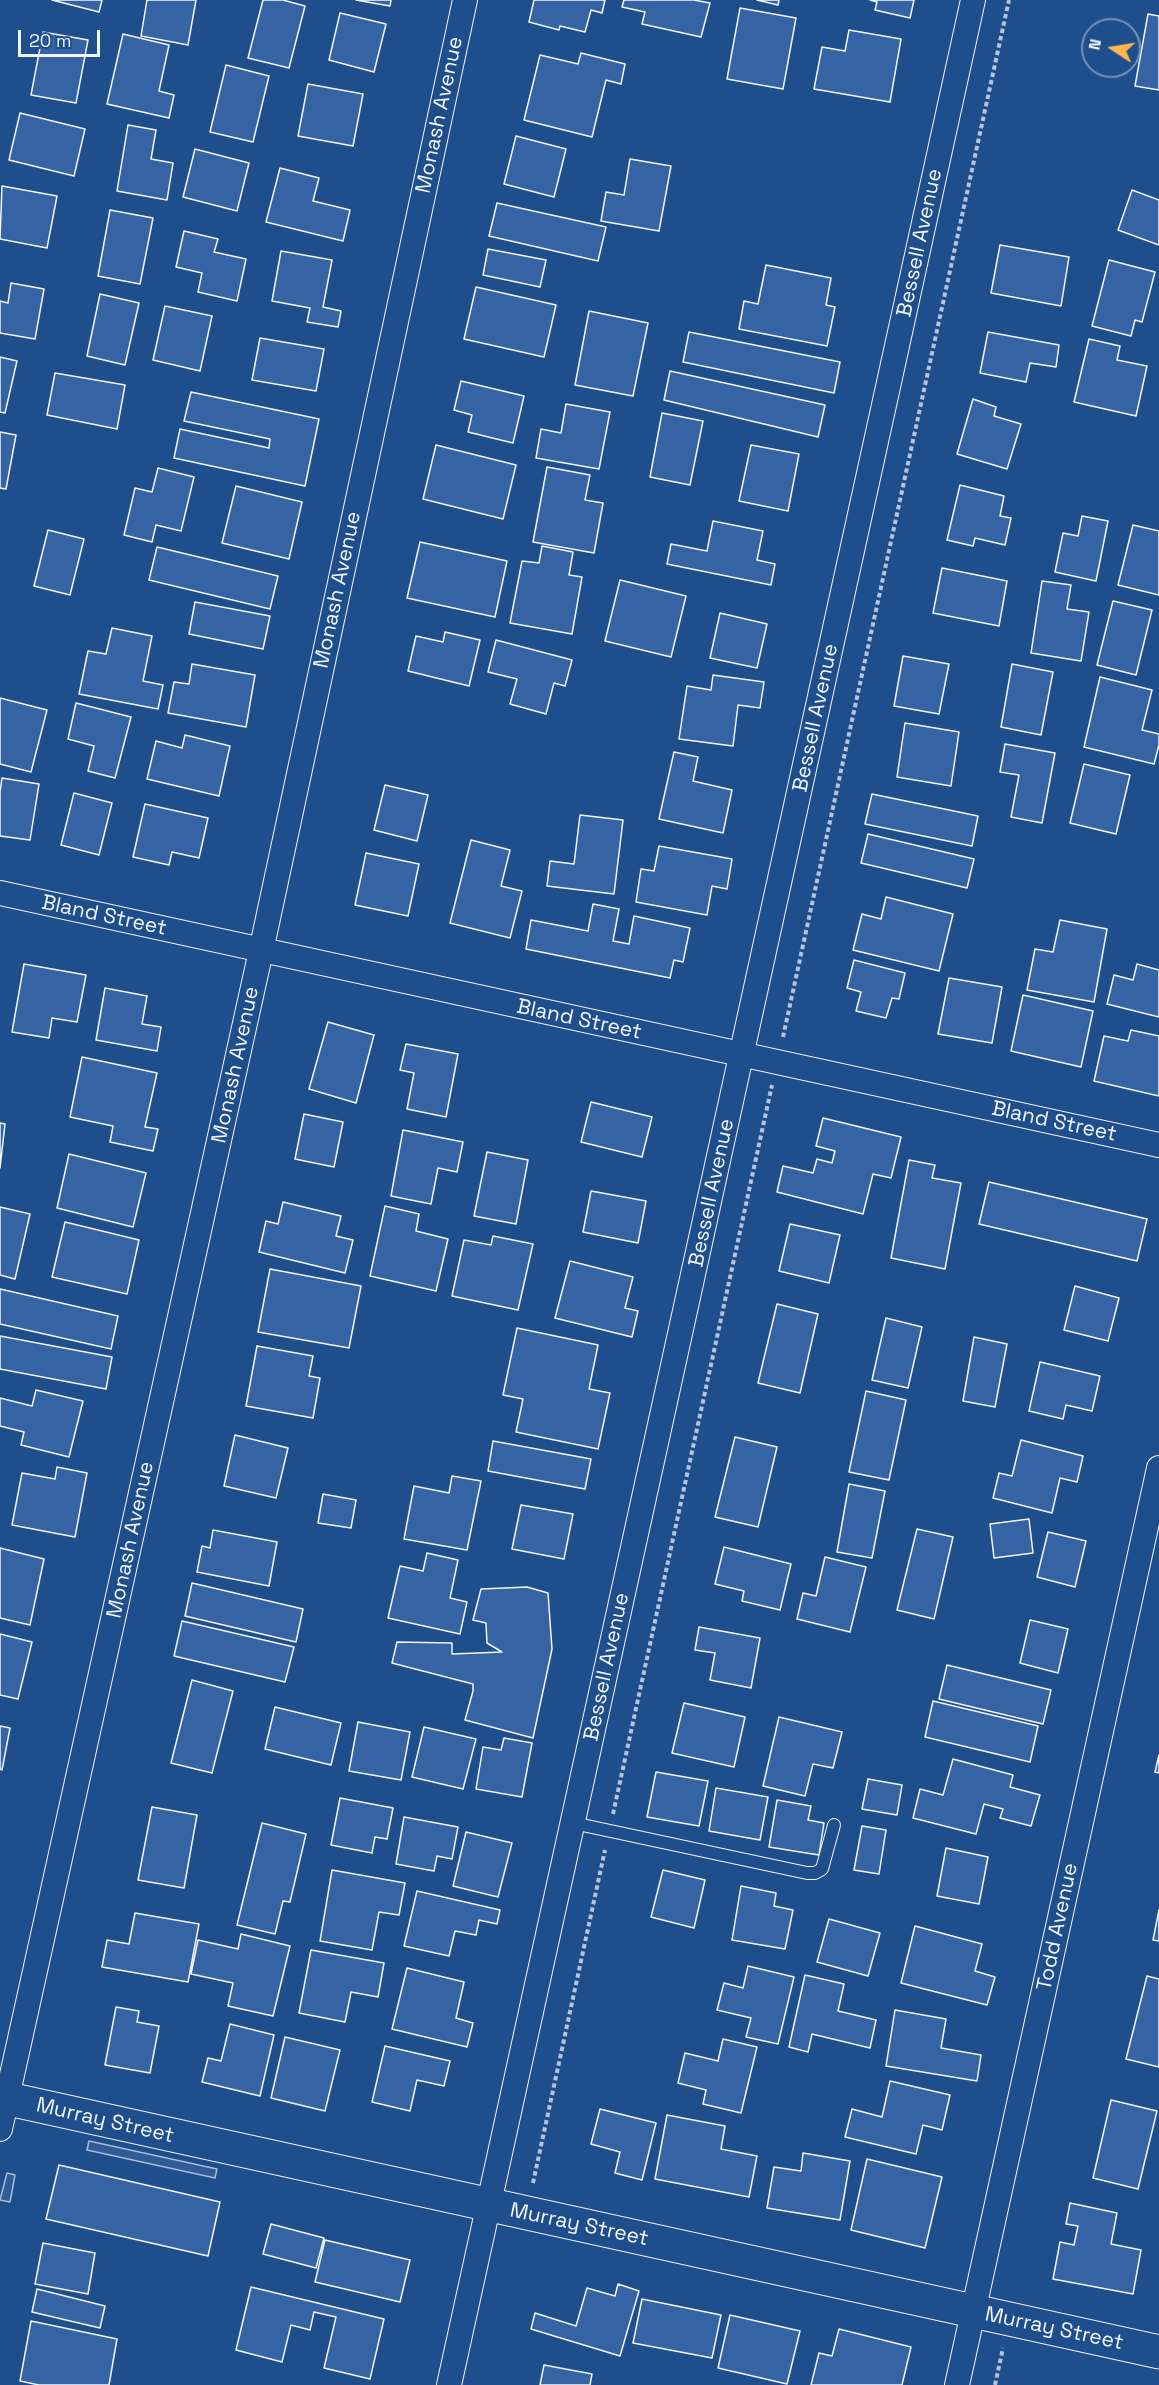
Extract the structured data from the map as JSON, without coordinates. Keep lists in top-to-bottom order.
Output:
{
  "streets": {
    "main road": ["Murray Street"],
    "street": [
      "Monash Avenue",
      "Bessell Avenue",
      "Bland Street",
      "Todd Avenue"
    ]
  },
  "crossings": [
    ["Monash Avenue", "Bland Street"],
    ["Monash Avenue", "Murray Street"],
    ["Bessell Avenue", "Bland Street"],
    ["Bessell Avenue", "Murray Street"],
    ["Todd Avenue", "Murray Street"]
  ],
  "scale_bar": "20 m",
  "north": "left"
}
